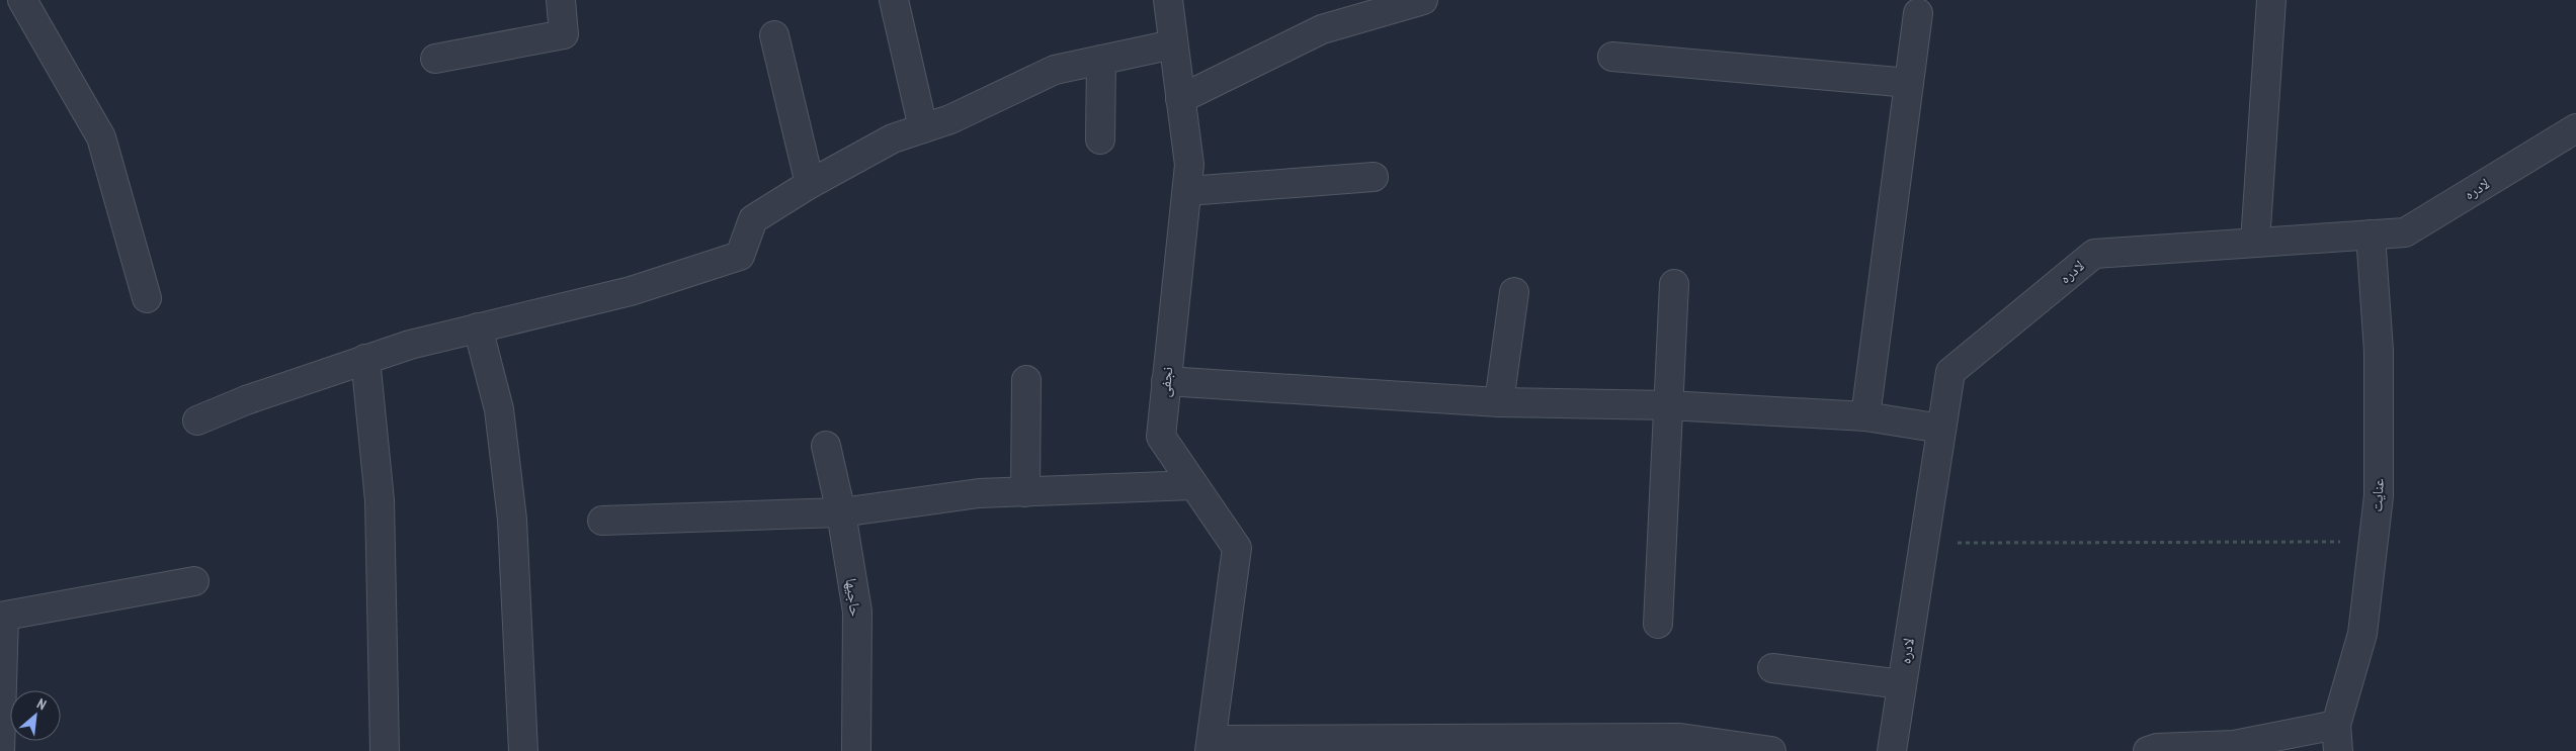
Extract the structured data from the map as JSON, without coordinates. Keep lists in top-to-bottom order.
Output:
{
  "streets": {
    "street": [
      "لادره",
      "نجفی",
      "عنایت",
      "حاجیها"
    ]
  },
  "crossings": [
    ["لادره", "عنایت"]
  ],
  "north": "top right"
}
